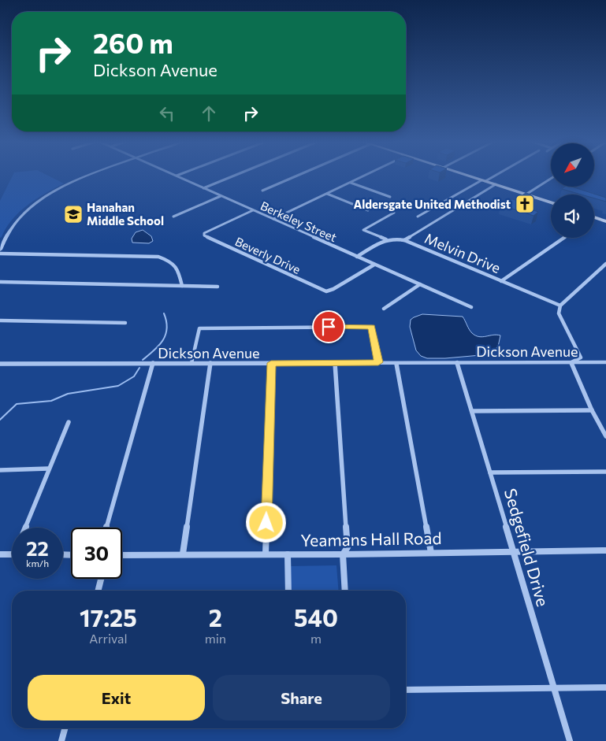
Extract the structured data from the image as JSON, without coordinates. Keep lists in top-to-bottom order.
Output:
{
  "streets": {
    "street": [
      "Berkeley Street",
      "Melvin Drive",
      "Beverly Drive",
      "Dickson Avenue",
      "Yeamans Hall Road",
      "Sedgefield Drive"
    ]
  },
  "crossings": [
    ["Berkeley Street", "Beverly Drive"],
    ["Dickson Avenue", "Sedgefield Drive"],
    ["Yeamans Hall Road", "Sedgefield Drive"]
  ],
  "places": {
    "church": ["Aldersgate United Methodist"],
    "school or university": ["Hanahan Middle School"]
  },
  "north": "bottom left",
  "page": {
    "turn": ["260 m", "Dickson Avenue"],
    "speed": "22 km/h",
    "limit": "30",
    "eta": [
      "17:25",
      "Arrival",
      "2",
      "min",
      "540",
      "m"
    ],
    "buttons": ["Exit", "Share"]
  }
}
